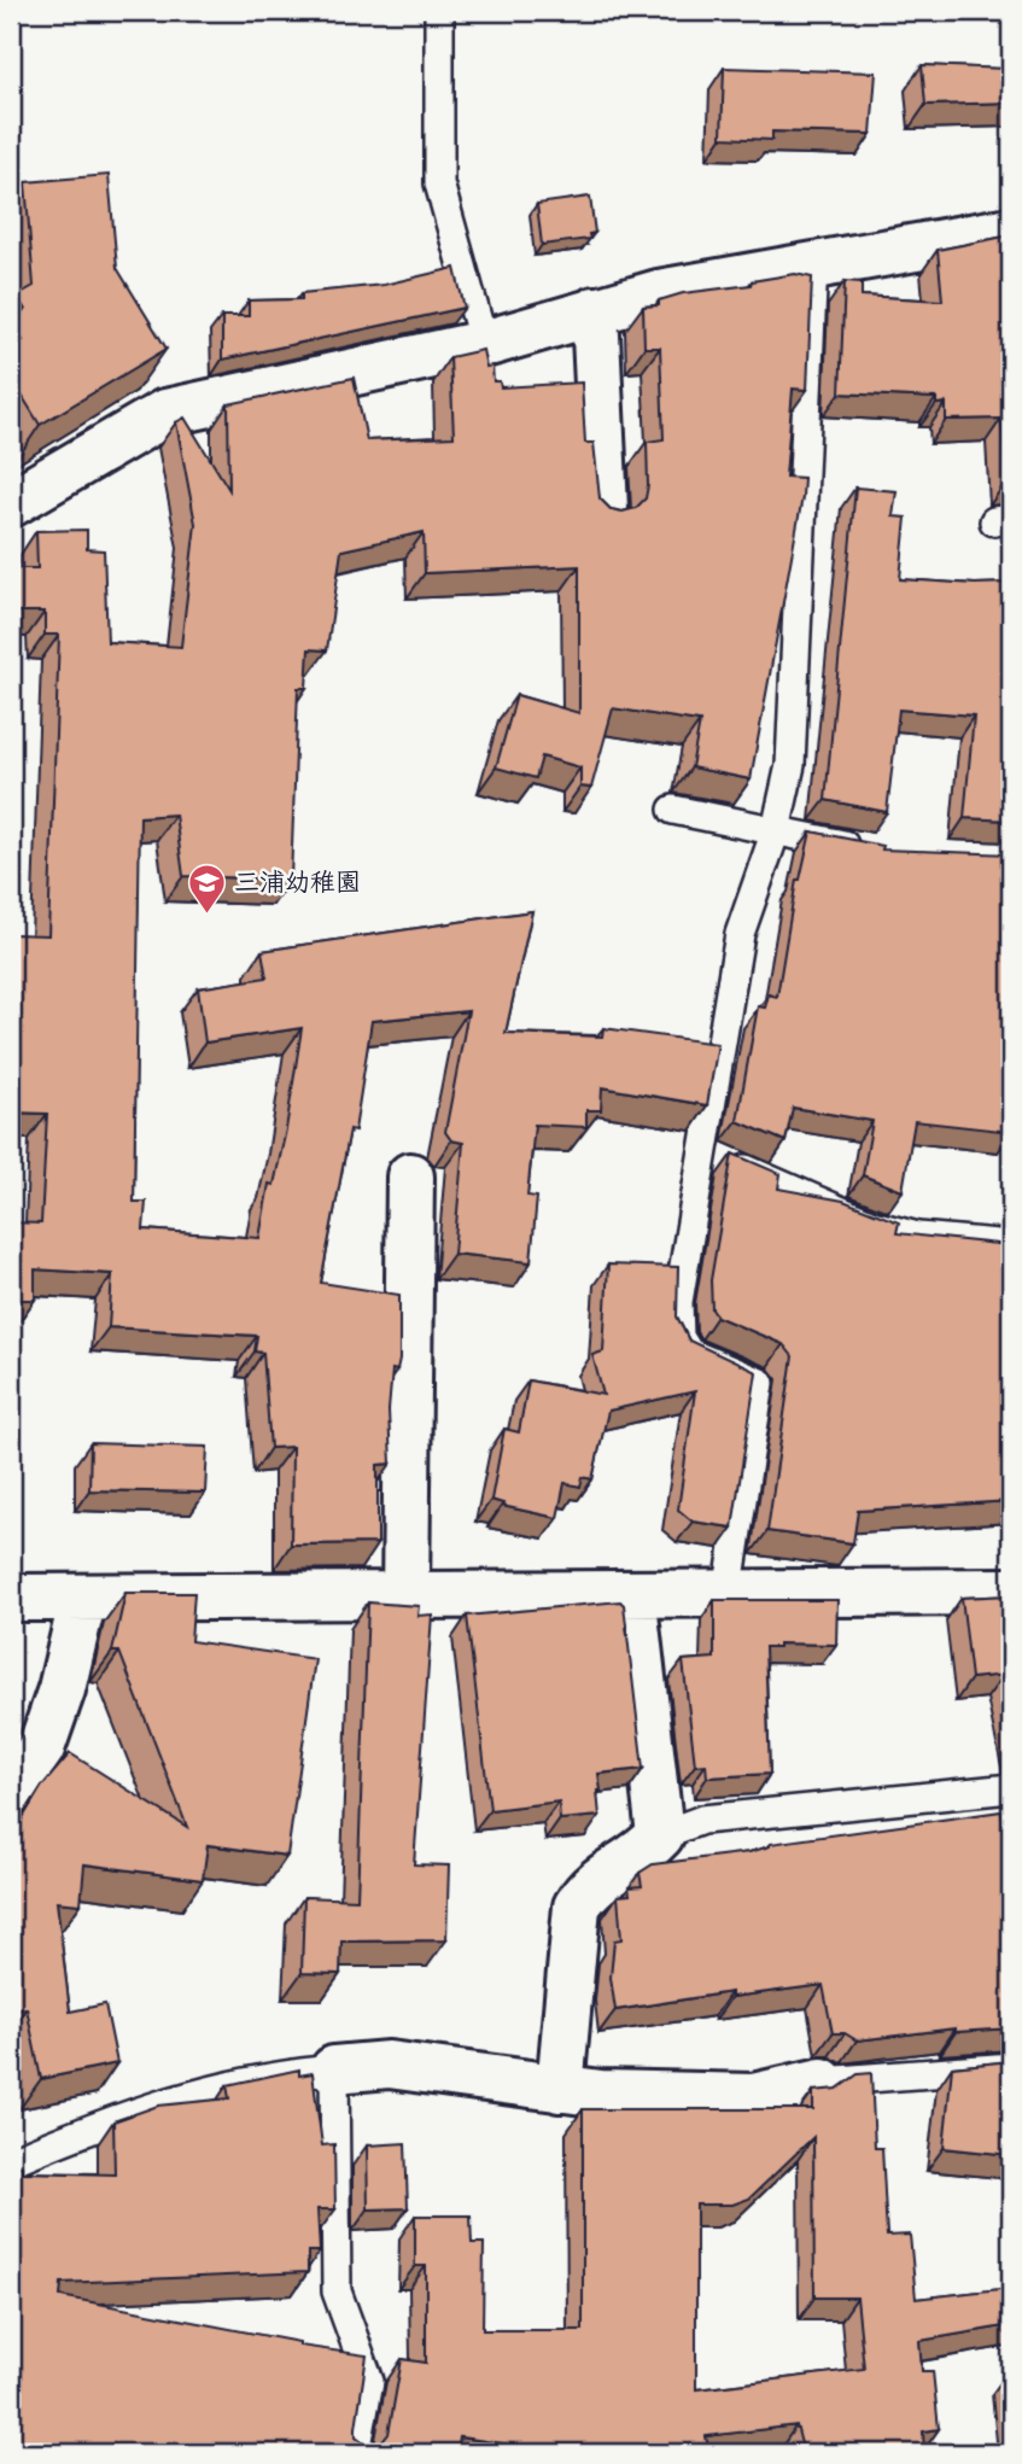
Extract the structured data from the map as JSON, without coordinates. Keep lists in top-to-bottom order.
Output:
{
  "places": {
    "school or university": ["三浦幼稚園"]
  }
}
